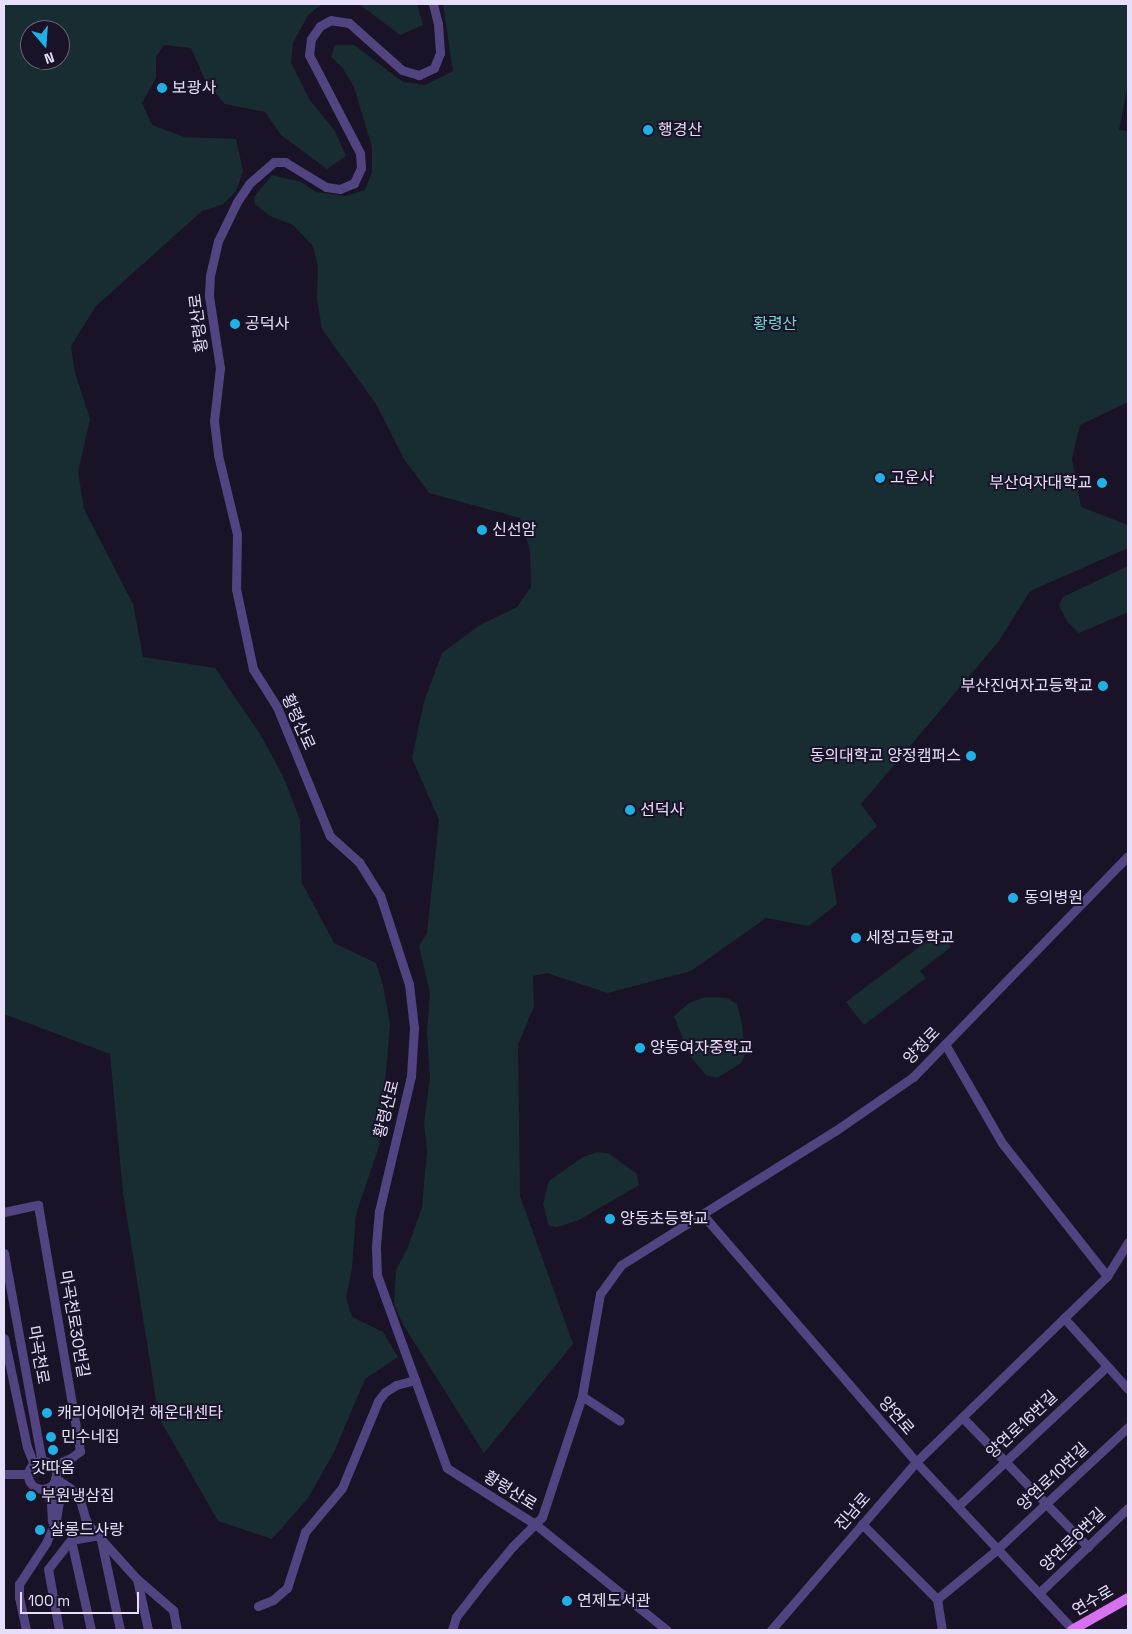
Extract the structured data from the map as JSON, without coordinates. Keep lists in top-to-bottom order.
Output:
{
  "streets": {
    "main road": ["연수로"],
    "street": [
      "황령산로",
      "양정로",
      "마곡천로30번길",
      "마곡천로",
      "양연로",
      "양연로16번길",
      "양연로10번길",
      "진남로",
      "양연로6번길"
    ]
  },
  "crossings": [
    ["황령산로", "양정로"],
    ["양정로", "양연로"],
    ["마곡천로30번길", "마곡천로"],
    ["양연로", "양연로16번길"],
    ["양연로", "양연로10번길"],
    ["양연로", "진남로"],
    ["양연로", "양연로6번길"],
    ["양연로", "연수로"]
  ],
  "parks": ["황령산"],
  "places": [
    "보광사",
    "행경산",
    "공덕사",
    "고운사",
    "부산여자대학교",
    "신선암",
    "부산진여자고등학교",
    "동의대학교 양정캠퍼스",
    "선덕사",
    "동의병원",
    "세정고등학교",
    "양동여자중학교",
    "양동초등학교",
    "캐리어에어컨 해운대센타",
    "민수네집",
    "갓따옴",
    "부원냉삼집",
    "살롱드사랑",
    "연제도서관"
  ],
  "scale_bar": "100 m",
  "north": "bottom"
}
